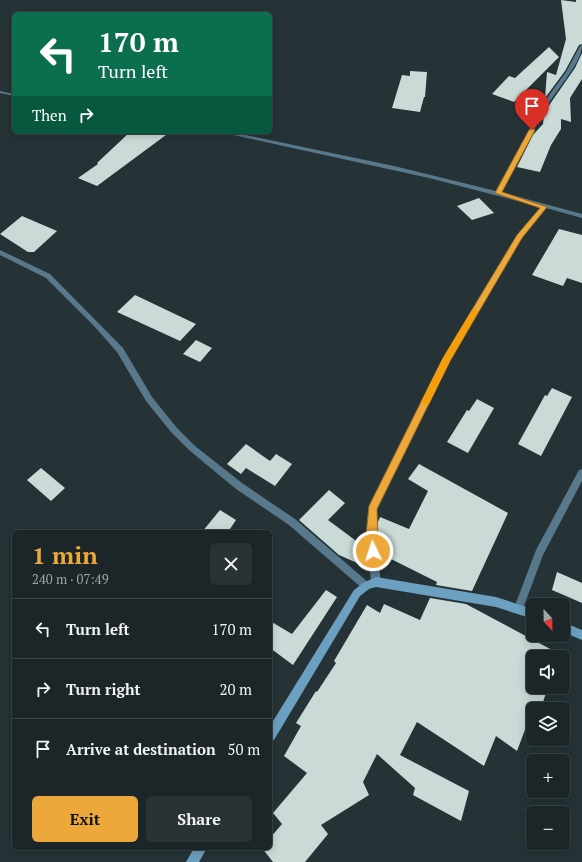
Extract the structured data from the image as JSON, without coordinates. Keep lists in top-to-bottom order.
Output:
{
  "north": "bottom",
  "page": {
    "turn": ["170 m", "Turn left"],
    "then": "Then",
    "heading": ["1 min", "240 m · 07:49"],
    "map_buttons": ["+", "−"],
    "list": [
      {
        "name": "Turn left",
        "value": "170 m"
      },
      {
        "name": "Turn right",
        "value": "20 m"
      },
      {
        "name": "Arrive at destination",
        "value": "50 m"
      }
    ],
    "buttons": ["Exit", "Share"]
  }
}
